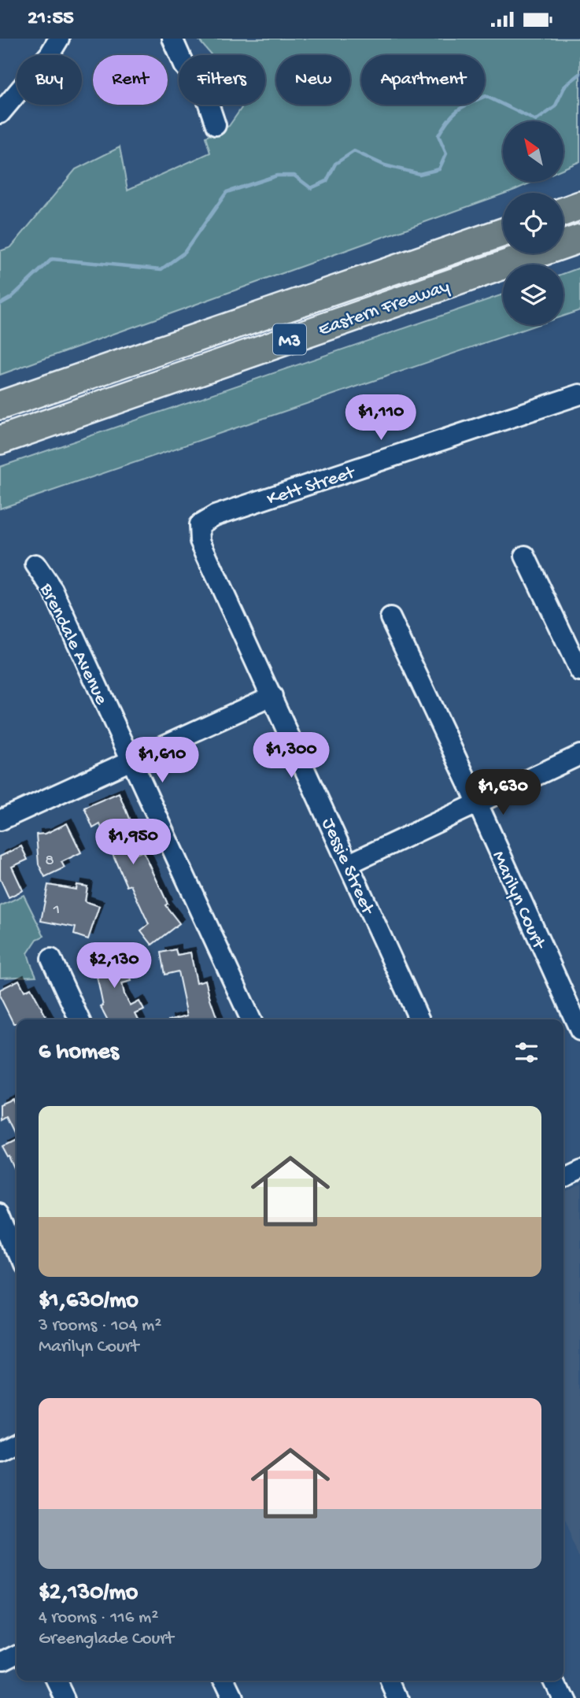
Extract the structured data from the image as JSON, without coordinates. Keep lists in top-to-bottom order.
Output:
{
  "streets": {
    "highway": ["Eastern Freeway", "M3"],
    "street": [
      "Kett Street",
      "Brendale Avenue",
      "Jessie Street",
      "Marilyn Court"
    ]
  },
  "crossings": [
    ["Kett Street", "Jessie Street"]
  ],
  "house_numbers": ["8", "1"],
  "north": "top left",
  "page": {
    "status": "21:55",
    "chip": [
      "Buy",
      "Rent",
      "Filters",
      "New",
      "Apartment"
    ],
    "price": [
      "$1,110",
      "$1,300",
      "$1,610",
      "$1,630",
      "$1,950",
      "$2,130"
    ],
    "heading": "6 homes",
    "list": [
      {
        "name": "$1,630/mo",
        "note": "3 rooms · 104 m² · Marilyn Court"
      },
      {
        "name": "$2,130/mo",
        "note": "4 rooms · 116 m² · Greenglade Court"
      }
    ]
  }
}
